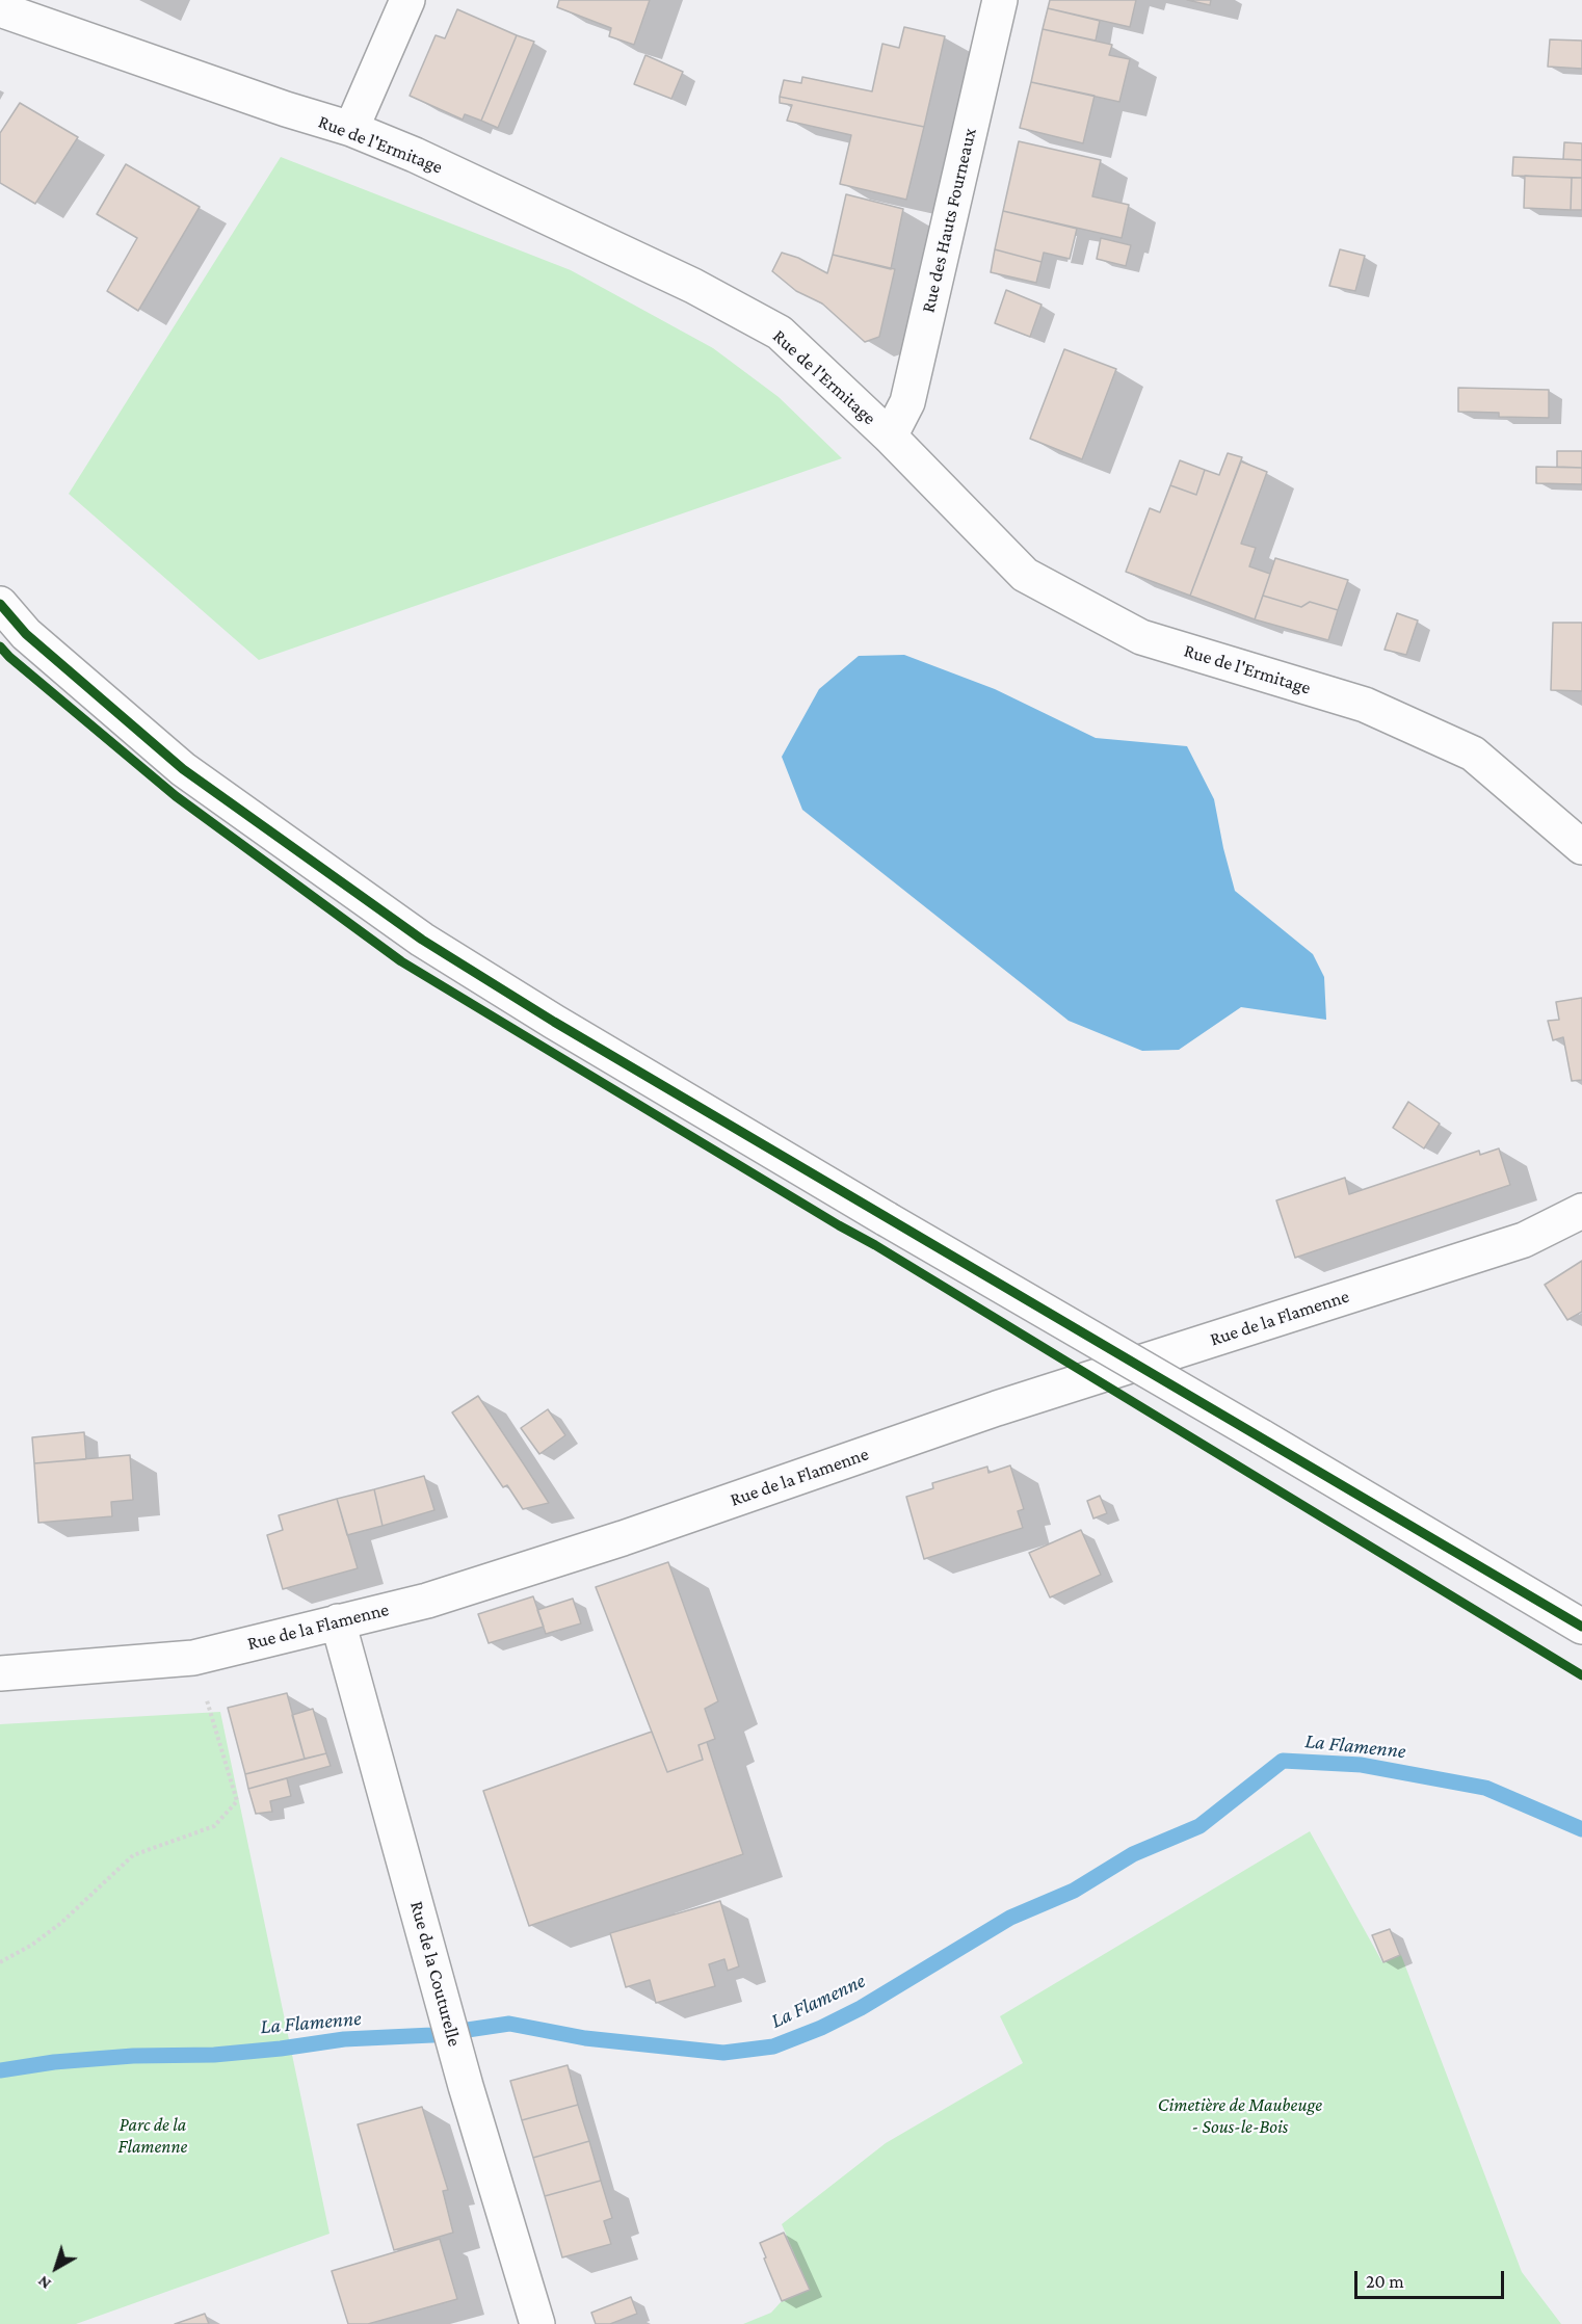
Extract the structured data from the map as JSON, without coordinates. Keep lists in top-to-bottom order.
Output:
{
  "streets": {
    "street": [
      "Rue de l'Ermitage",
      "Rue des Hauts Fourneaux",
      "Rue de la Flamenne",
      "Rue de la Couturelle"
    ]
  },
  "crossings": [
    ["Rue de l'Ermitage", "Rue des Hauts Fourneaux"],
    ["Rue de la Flamenne", "Rue de la Couturelle"]
  ],
  "water": ["La Flamenne"],
  "parks": ["Cimetière de Maubeuge - Sous-le-Bois", "Parc de la Flamenne"],
  "scale_bar": "20 m",
  "north": "bottom left"
}
